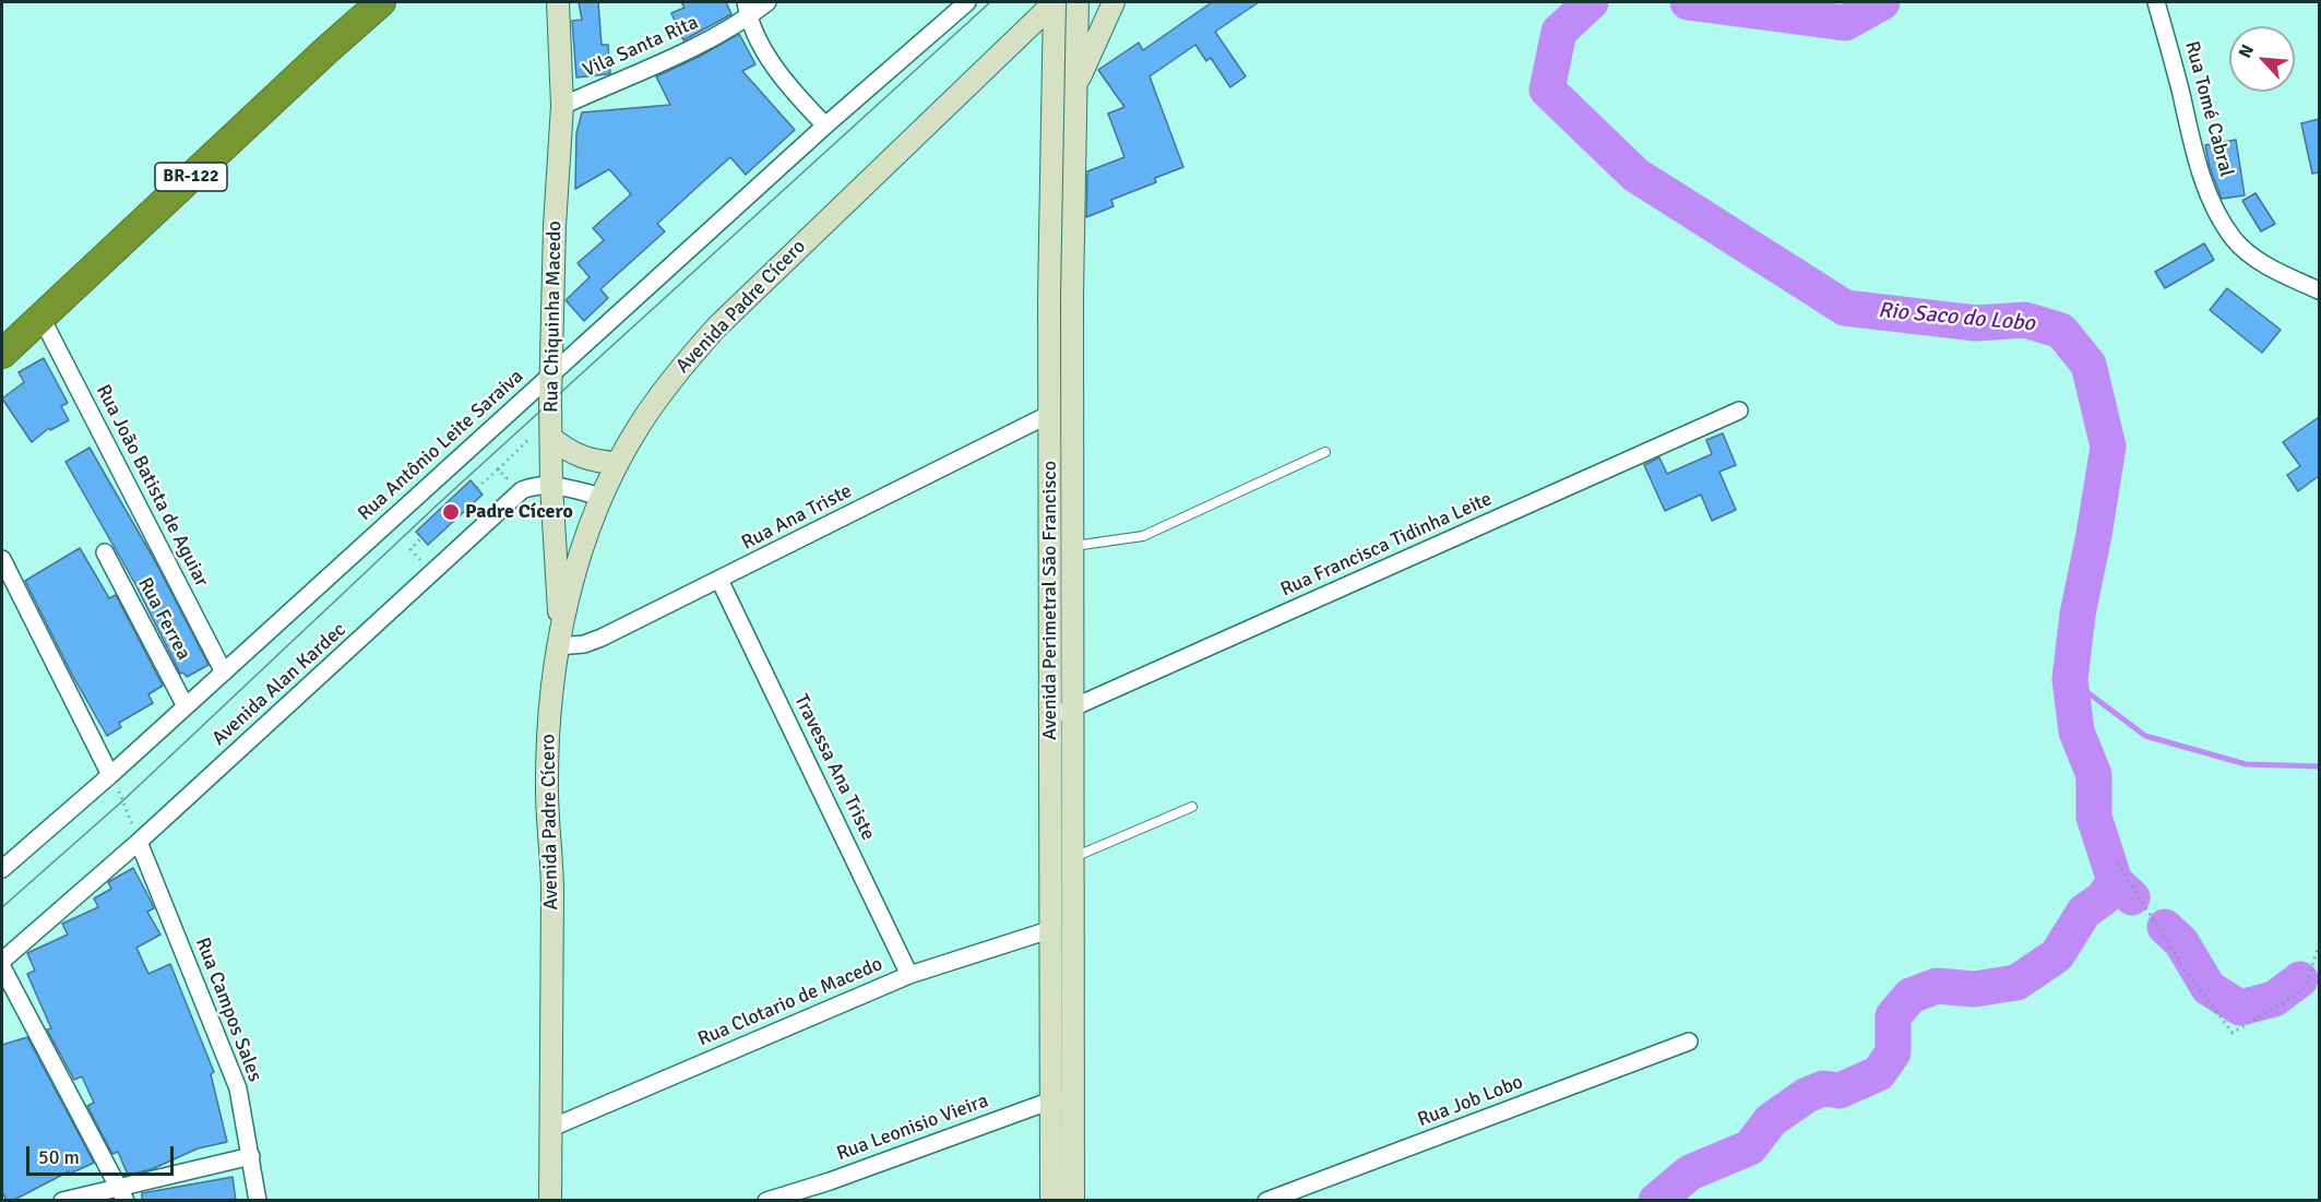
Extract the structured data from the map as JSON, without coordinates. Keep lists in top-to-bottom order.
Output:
{
  "streets": {
    "highway": ["BR-122"],
    "main road": ["Avenida Padre Cícero", "Rua Chiquinha Macedo", "Avenida Perimetral São Francisco"],
    "street": [
      "Vila Santa Rita",
      "Rua Tomé Cabral",
      "Rua Antônio Leite Saraiva",
      "Rua João Batista de Aguiar",
      "Rua Ana Triste",
      "Rua Francisca Tidinha Leite",
      "Rua Ferrea",
      "Avenida Alan Kardec",
      "Travessa Ana Triste",
      "Rua Clotario de Macedo",
      "Rua Campos Sales",
      "Rua Job Lobo",
      "Rua Leonisio Vieira"
    ]
  },
  "crossings": [
    ["Vila Santa Rita", "Rua Chiquinha Macedo"],
    ["BR-122", "Rua João Batista de Aguiar"],
    ["Avenida Padre Cícero", "Rua Chiquinha Macedo"],
    ["Avenida Padre Cícero", "Rua Ana Triste"],
    ["Avenida Padre Cícero", "Avenida Perimetral São Francisco"],
    ["Avenida Padre Cícero", "Avenida Alan Kardec"],
    ["Avenida Padre Cícero", "Rua Clotario de Macedo"],
    ["Rua Chiquinha Macedo", "Rua Antônio Leite Saraiva"],
    ["Rua Chiquinha Macedo", "Rua Ana Triste"],
    ["Rua Chiquinha Macedo", "Avenida Alan Kardec"],
    ["Rua Antônio Leite Saraiva", "Rua João Batista de Aguiar"],
    ["Rua Antônio Leite Saraiva", "Rua Ferrea"],
    ["Rua Ana Triste", "Avenida Perimetral São Francisco"],
    ["Rua Ana Triste", "Travessa Ana Triste"],
    ["Rua Francisca Tidinha Leite", "Avenida Perimetral São Francisco"],
    ["Avenida Perimetral São Francisco", "Rua Clotario de Macedo"],
    ["Avenida Perimetral São Francisco", "Rua Leonisio Vieira"],
    ["Avenida Alan Kardec", "Rua Campos Sales"],
    ["Travessa Ana Triste", "Rua Clotario de Macedo"]
  ],
  "water": ["Rio Saco do Lobo"],
  "places": ["Padre Cícero"],
  "scale_bar": "50 m",
  "north": "top left"
}
